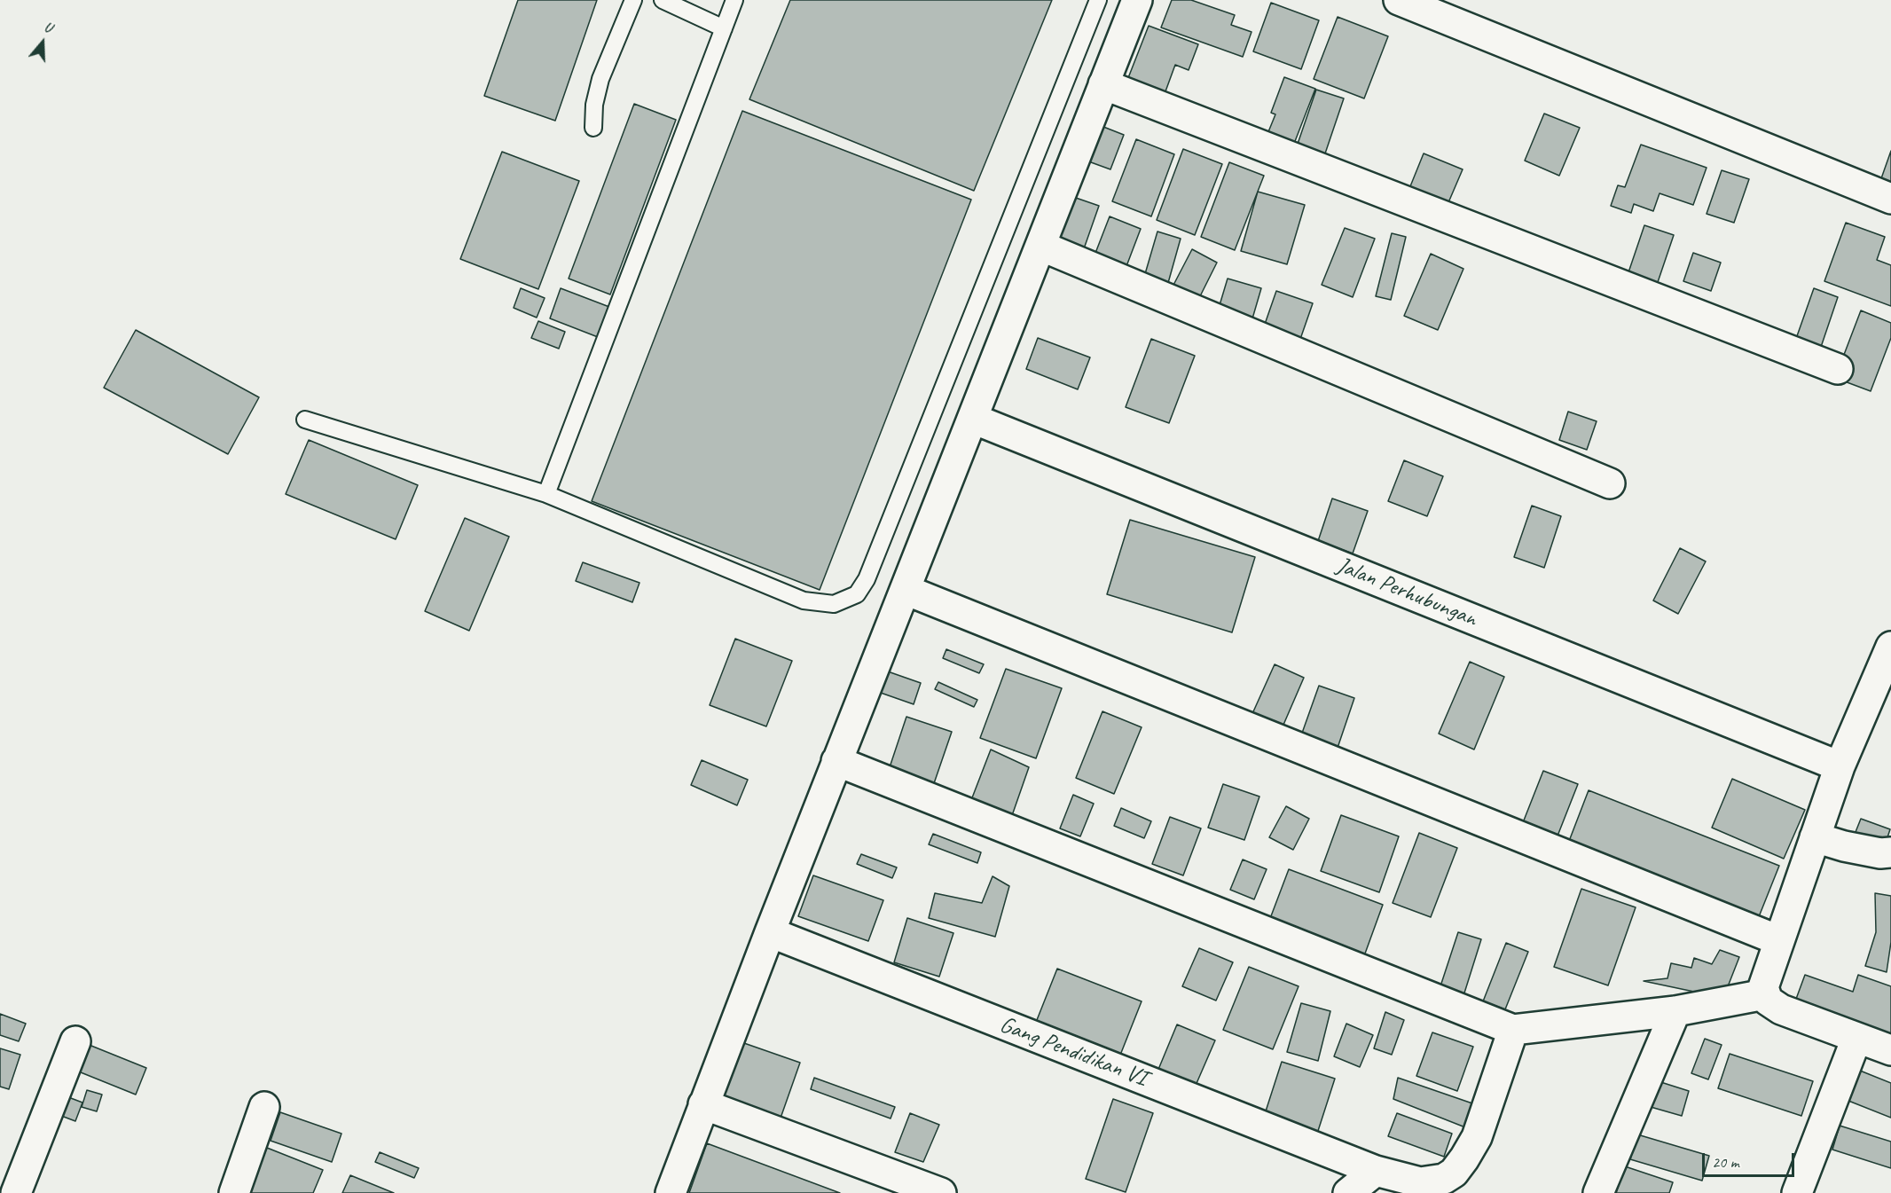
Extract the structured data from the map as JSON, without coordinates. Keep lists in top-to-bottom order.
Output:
{
  "streets": {
    "street": ["Jalan Perhubungan", "Gang Pendidikan VI"]
  },
  "scale_bar": "20 m",
  "north": "top"
}
